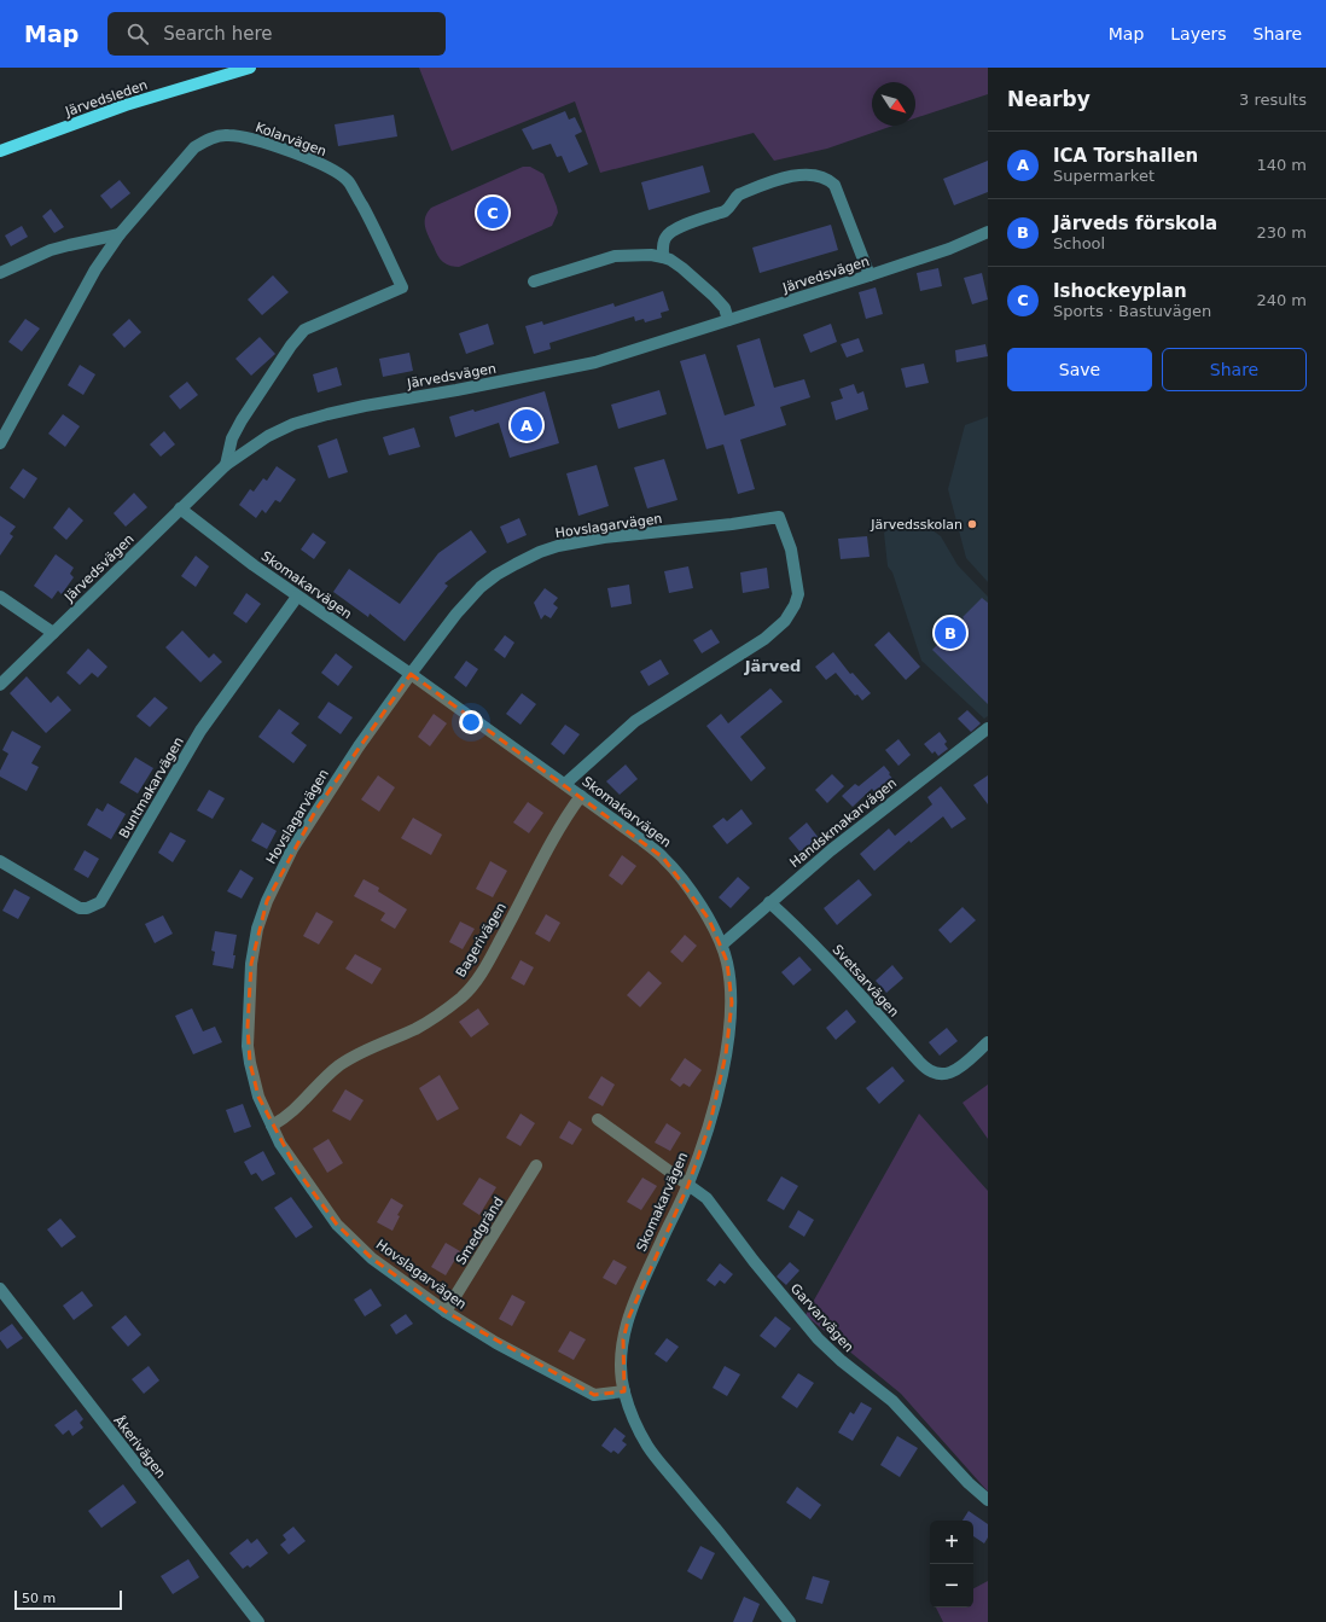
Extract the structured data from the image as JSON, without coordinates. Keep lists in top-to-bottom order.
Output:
{
  "streets": {
    "main road": ["Järvedsleden"],
    "street": [
      "Kolarvägen",
      "Järvedsvägen",
      "Hovslagarvägen",
      "Skomakarvägen",
      "Buntmakarvägen",
      "Handskmakarvägen",
      "Bagerivägen",
      "Svetsarvägen",
      "Smedgränd",
      "Garvarvägen",
      "Åkerivägen"
    ]
  },
  "crossings": [
    ["Kolarvägen", "Järvedsvägen"],
    ["Järvedsvägen", "Skomakarvägen"],
    ["Hovslagarvägen", "Skomakarvägen"],
    ["Hovslagarvägen", "Bagerivägen"],
    ["Hovslagarvägen", "Smedgränd"],
    ["Skomakarvägen", "Buntmakarvägen"],
    ["Skomakarvägen", "Handskmakarvägen"],
    ["Skomakarvägen", "Bagerivägen"],
    ["Skomakarvägen", "Garvarvägen"],
    ["Handskmakarvägen", "Svetsarvägen"]
  ],
  "districts": ["Järved"],
  "places": ["Järvedsskolan"],
  "scale_bar": "50 m",
  "north": "bottom right",
  "page": {
    "header": "Map",
    "search": "Search here",
    "nav": ["Map", "Layers", "Share"],
    "heading": ["Nearby", "3 results"],
    "list": [
      {
        "mark": "A",
        "name": "ICA Torshallen",
        "note": "Supermarket",
        "value": "140 m"
      },
      {
        "mark": "B",
        "name": "Järveds förskola",
        "note": "School",
        "value": "230 m"
      },
      {
        "mark": "C",
        "name": "Ishockeyplan",
        "note": "Sports · Bastuvägen",
        "value": "240 m"
      }
    ],
    "pins": ["C", "A", "B"],
    "buttons": ["Save", "Share"],
    "map_buttons": ["+", "−"],
    "scale": "50 m"
  }
}
